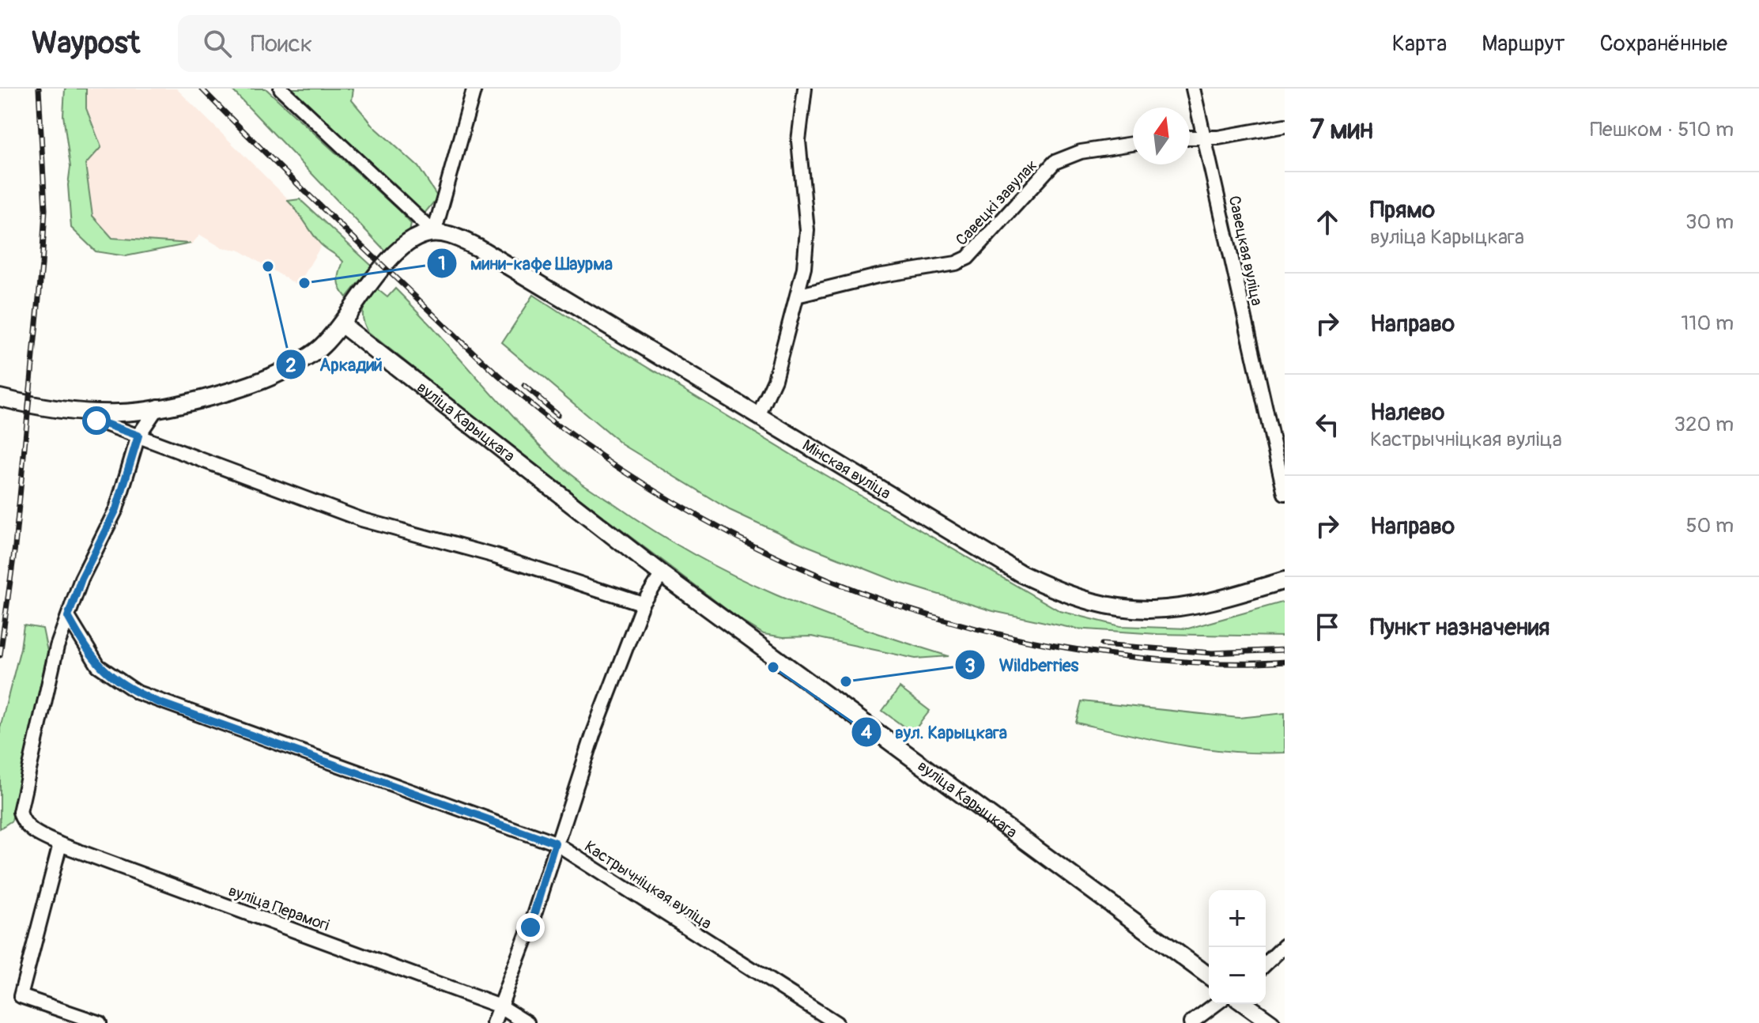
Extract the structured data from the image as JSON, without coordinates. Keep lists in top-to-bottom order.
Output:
{
  "streets": {
    "street": [
      "Савецкі завулак",
      "Савецкая вуліца",
      "вуліца Карыцкага",
      "Мінская вуліца",
      "Кастрычніцкая вуліца",
      "вуліца Перамогі"
    ]
  },
  "places": [
    "Аркадий",
    "мини-кафе Шаурма",
    "вул. Карыцкага",
    "Wildberries"
  ],
  "north": "top",
  "page": {
    "header": "Waypost",
    "search": "Поиск",
    "nav": ["Карта", "Маршрут", "Сохранённые"],
    "heading": ["7 мин", "Пешком · 510 m"],
    "list": [
      ["Прямо", "вуліца Карыцкага", "30 m"],
      ["Направо", "110 m"],
      ["Налево", "Кастрычніцкая вуліца", "320 m"],
      ["Направо", "50 m"],
      "Пункт назначения"
    ],
    "map_buttons": ["+", "−"]
  }
}
